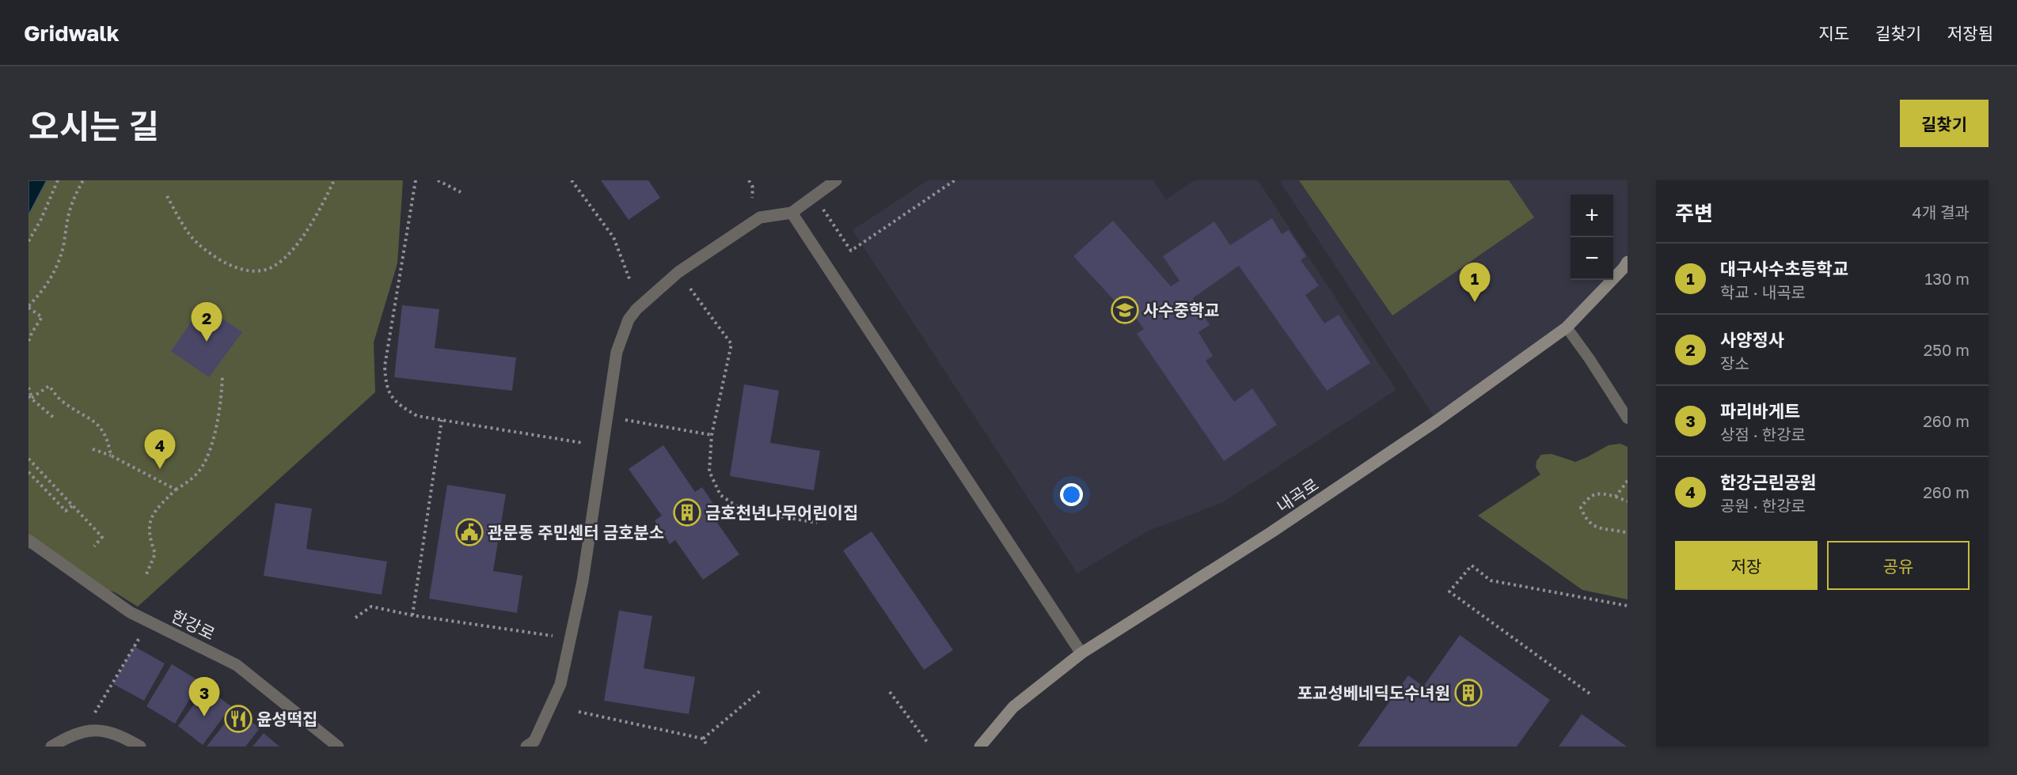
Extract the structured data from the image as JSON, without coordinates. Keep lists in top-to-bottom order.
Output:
{
  "streets": {
    "main road": ["내곡로"],
    "street": ["한강로"]
  },
  "places": {
    "school or university": ["사수중학교"],
    "building": ["금호천년나무어린이집", "포교성베네딕도수녀원"],
    "public building": ["관문동 주민센터 금호분소"],
    "restaurant": ["윤성떡집"]
  },
  "page": {
    "header": "Gridwalk",
    "nav": ["지도", "길찾기", "저장됨"],
    "title": "오시는 길",
    "buttons": [
      "길찾기",
      ["저장", "공유"]
    ],
    "heading": ["주변", "4개 결과"],
    "map_buttons": ["+", "−"],
    "list": [
      {
        "mark": "1",
        "name": "대구사수초등학교",
        "note": "학교 · 내곡로",
        "value": "130 m"
      },
      {
        "mark": "2",
        "name": "사양정사",
        "note": "장소",
        "value": "250 m"
      },
      {
        "mark": "3",
        "name": "파리바게트",
        "note": "상점 · 한강로",
        "value": "260 m"
      },
      {
        "mark": "4",
        "name": "한강근린공원",
        "note": "공원 · 한강로",
        "value": "260 m"
      }
    ],
    "pins": [
      "1",
      "2",
      "4",
      "3"
    ]
  }
}
